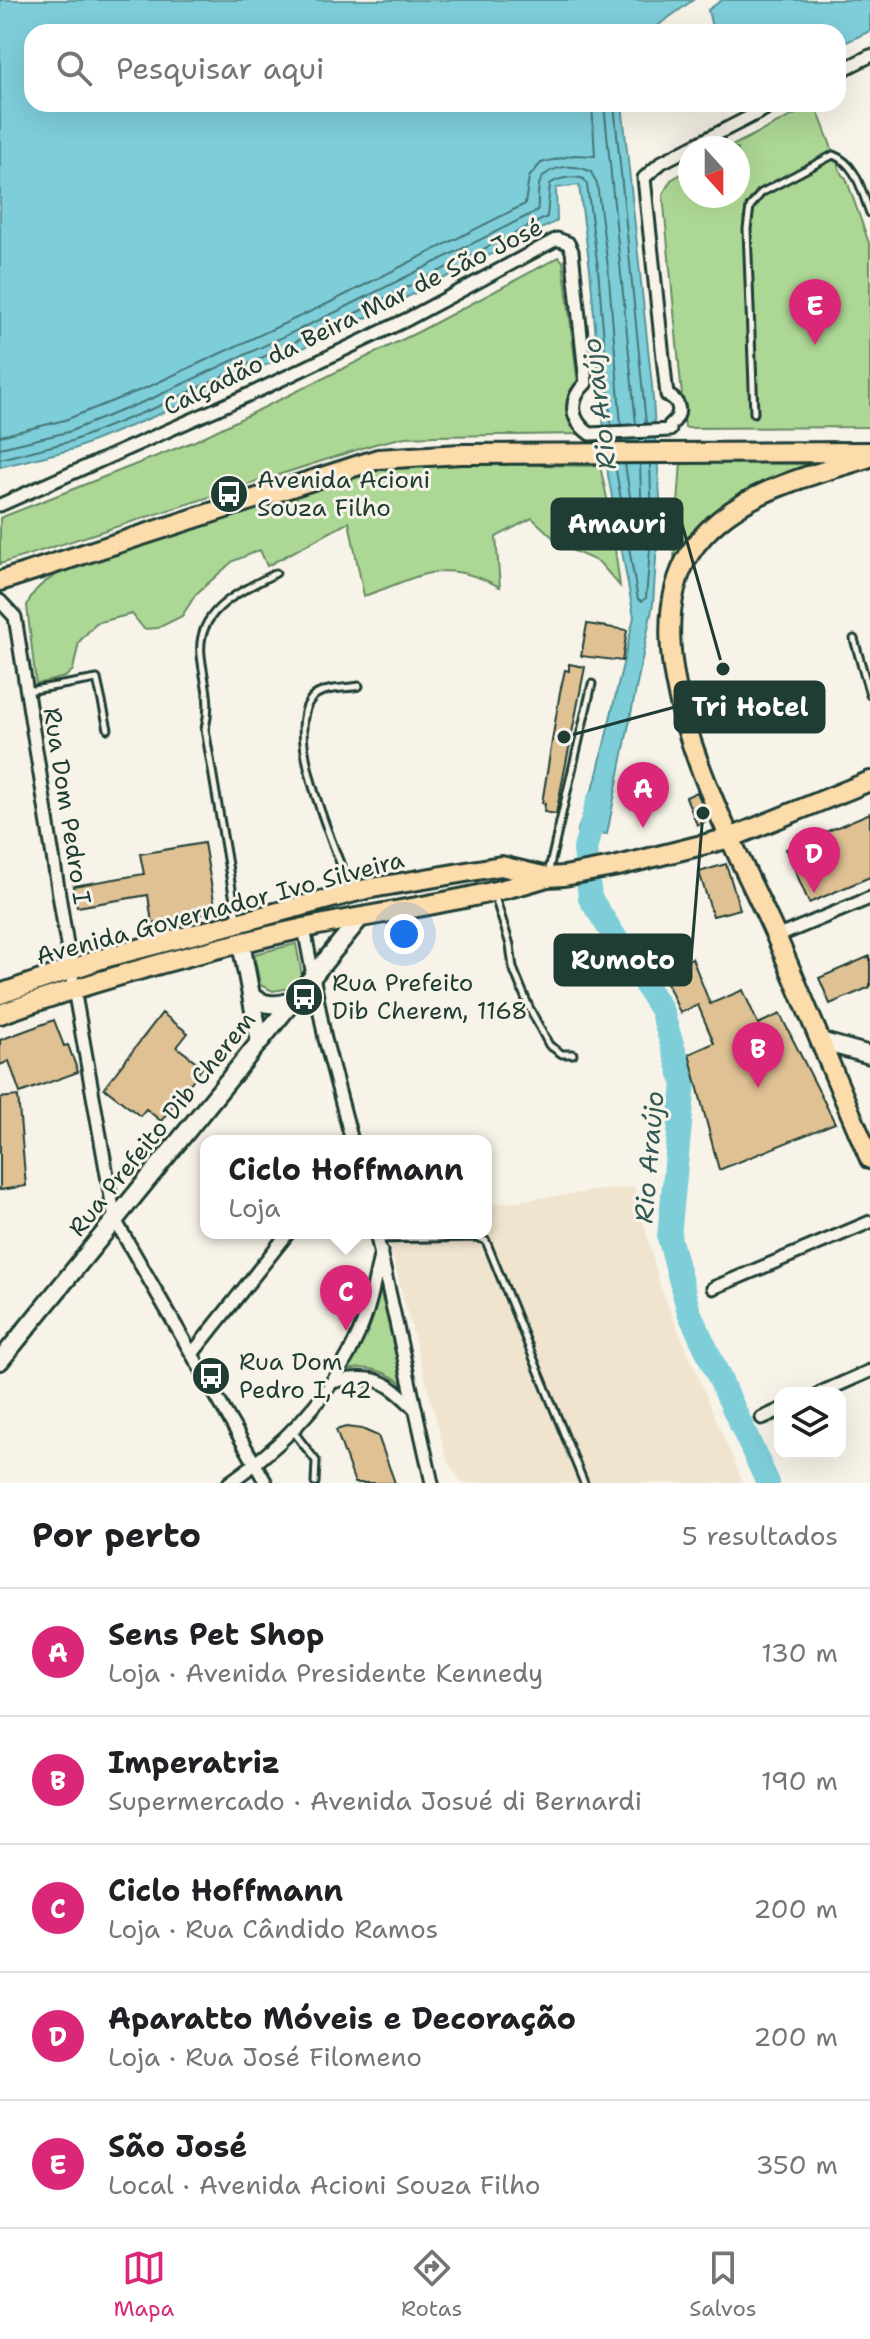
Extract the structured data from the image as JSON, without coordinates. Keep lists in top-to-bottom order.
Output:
{
  "streets": {
    "main road": ["Avenida Governador Ivo Silveira", "Rua Prefeito Dib Cherem"],
    "street": ["Calçadão da Beira Mar de São José", "Rua Dom Pedro I"]
  },
  "crossings": [
    ["Rua Dom Pedro I", "Avenida Governador Ivo Silveira"],
    ["Rua Dom Pedro I", "Rua Prefeito Dib Cherem"],
    ["Avenida Governador Ivo Silveira", "Rua Prefeito Dib Cherem"]
  ],
  "water": ["Rio Araújo"],
  "places": {
    "bus stop": ["Avenida Acioni Souza Filho", "Rua Prefeito Dib Cherem, 1168", "Rua Dom Pedro I, 42"],
    "other": ["Amauri", "Tri Hotel", "Rumoto"]
  },
  "north": "bottom",
  "page": {
    "search": "Pesquisar aqui",
    "pins": [
      "E",
      "A",
      "D",
      "B",
      "C"
    ],
    "popup": ["Ciclo Hoffmann", "Loja"],
    "heading": ["Por perto", "5 resultados"],
    "list": [
      {
        "mark": "A",
        "name": "Sens Pet Shop",
        "note": "Loja · Avenida Presidente Kennedy",
        "value": "130 m"
      },
      {
        "mark": "B",
        "name": "Imperatriz",
        "note": "Supermercado · Avenida Josué di Bernardi",
        "value": "190 m"
      },
      {
        "mark": "C",
        "name": "Ciclo Hoffmann",
        "note": "Loja · Rua Cândido Ramos",
        "value": "200 m"
      },
      {
        "mark": "D",
        "name": "Aparatto Móveis e Decoração",
        "note": "Loja · Rua José Filomeno",
        "value": "200 m"
      },
      {
        "mark": "E",
        "name": "São José",
        "note": "Local · Avenida Acioni Souza Filho",
        "value": "350 m"
      }
    ],
    "nav": ["Mapa", "Rotas", "Salvos"]
  }
}
